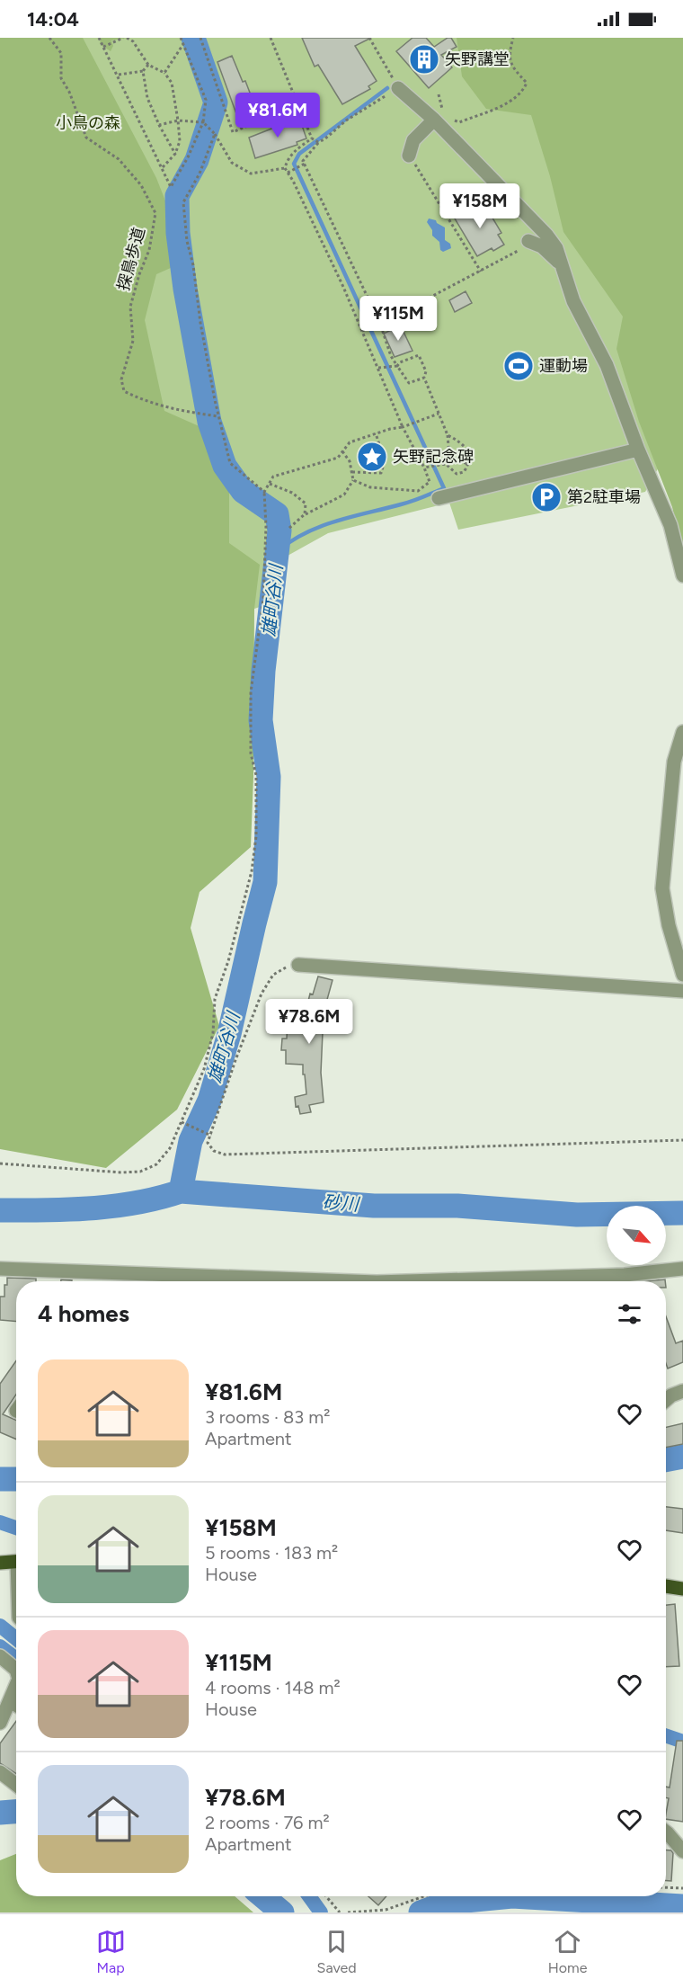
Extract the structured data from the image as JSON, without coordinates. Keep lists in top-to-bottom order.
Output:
{
  "streets": {
    "path": ["探鳥歩道"]
  },
  "water": ["雄町谷川", "砂川"],
  "parks": ["小鳥の森"],
  "places": {
    "building": ["矢野講堂"],
    "sports": ["運動場"],
    "place": ["矢野記念碑"],
    "parking": ["第2駐車場"]
  },
  "north": "bottom right",
  "page": {
    "status": "14:04",
    "price": [
      "¥81.6M",
      "¥158M",
      "¥115M",
      "¥78.6M"
    ],
    "heading": "4 homes",
    "list": [
      {
        "name": "¥81.6M",
        "note": "3 rooms · 83 m² · Apartment"
      },
      {
        "name": "¥158M",
        "note": "5 rooms · 183 m² · House"
      },
      {
        "name": "¥115M",
        "note": "4 rooms · 148 m² · House"
      },
      {
        "name": "¥78.6M",
        "note": "2 rooms · 76 m² · Apartment"
      }
    ],
    "tabs": ["Map", "Saved", "Home"]
  }
}
